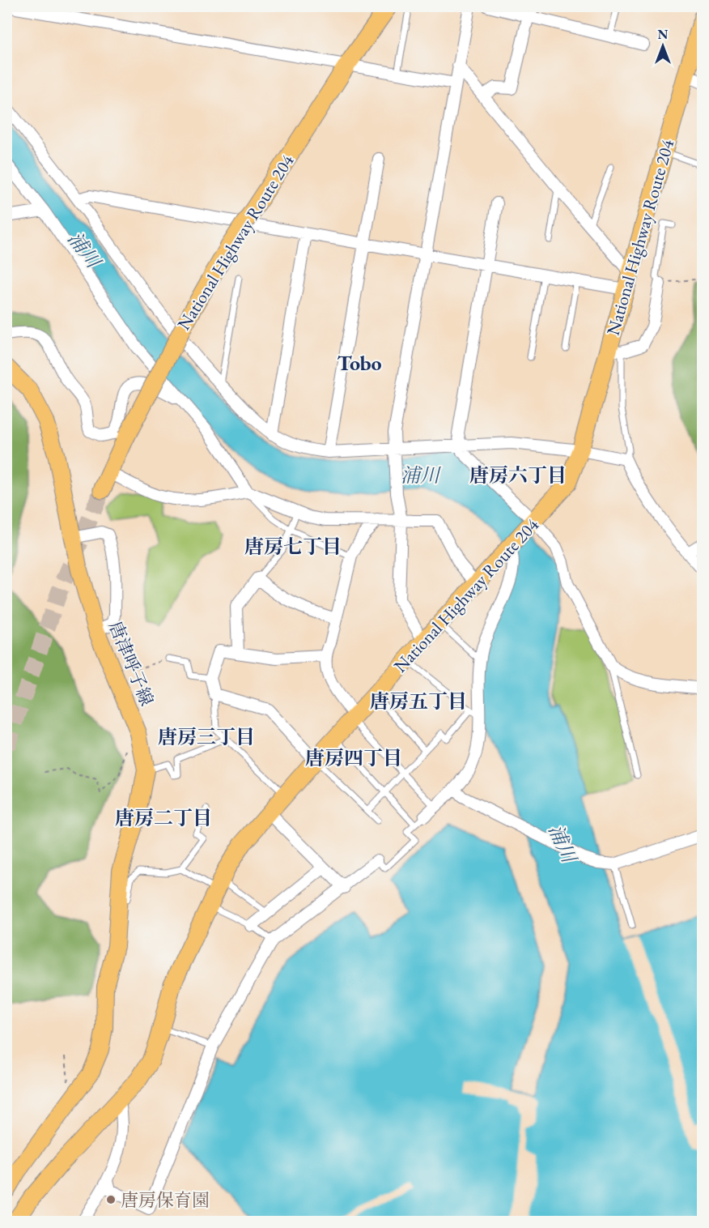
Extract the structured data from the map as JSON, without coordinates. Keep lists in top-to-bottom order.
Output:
{
  "streets": {
    "highway": ["National Highway Route 204"],
    "main road": ["唐津呼子線"]
  },
  "districts": [
    "Tobo",
    "唐房六丁目",
    "唐房七丁目",
    "唐房五丁目",
    "唐房三丁目",
    "唐房四丁目",
    "唐房二丁目"
  ],
  "water": ["浦川"],
  "places": ["唐房保育園"],
  "north": "top"
}
